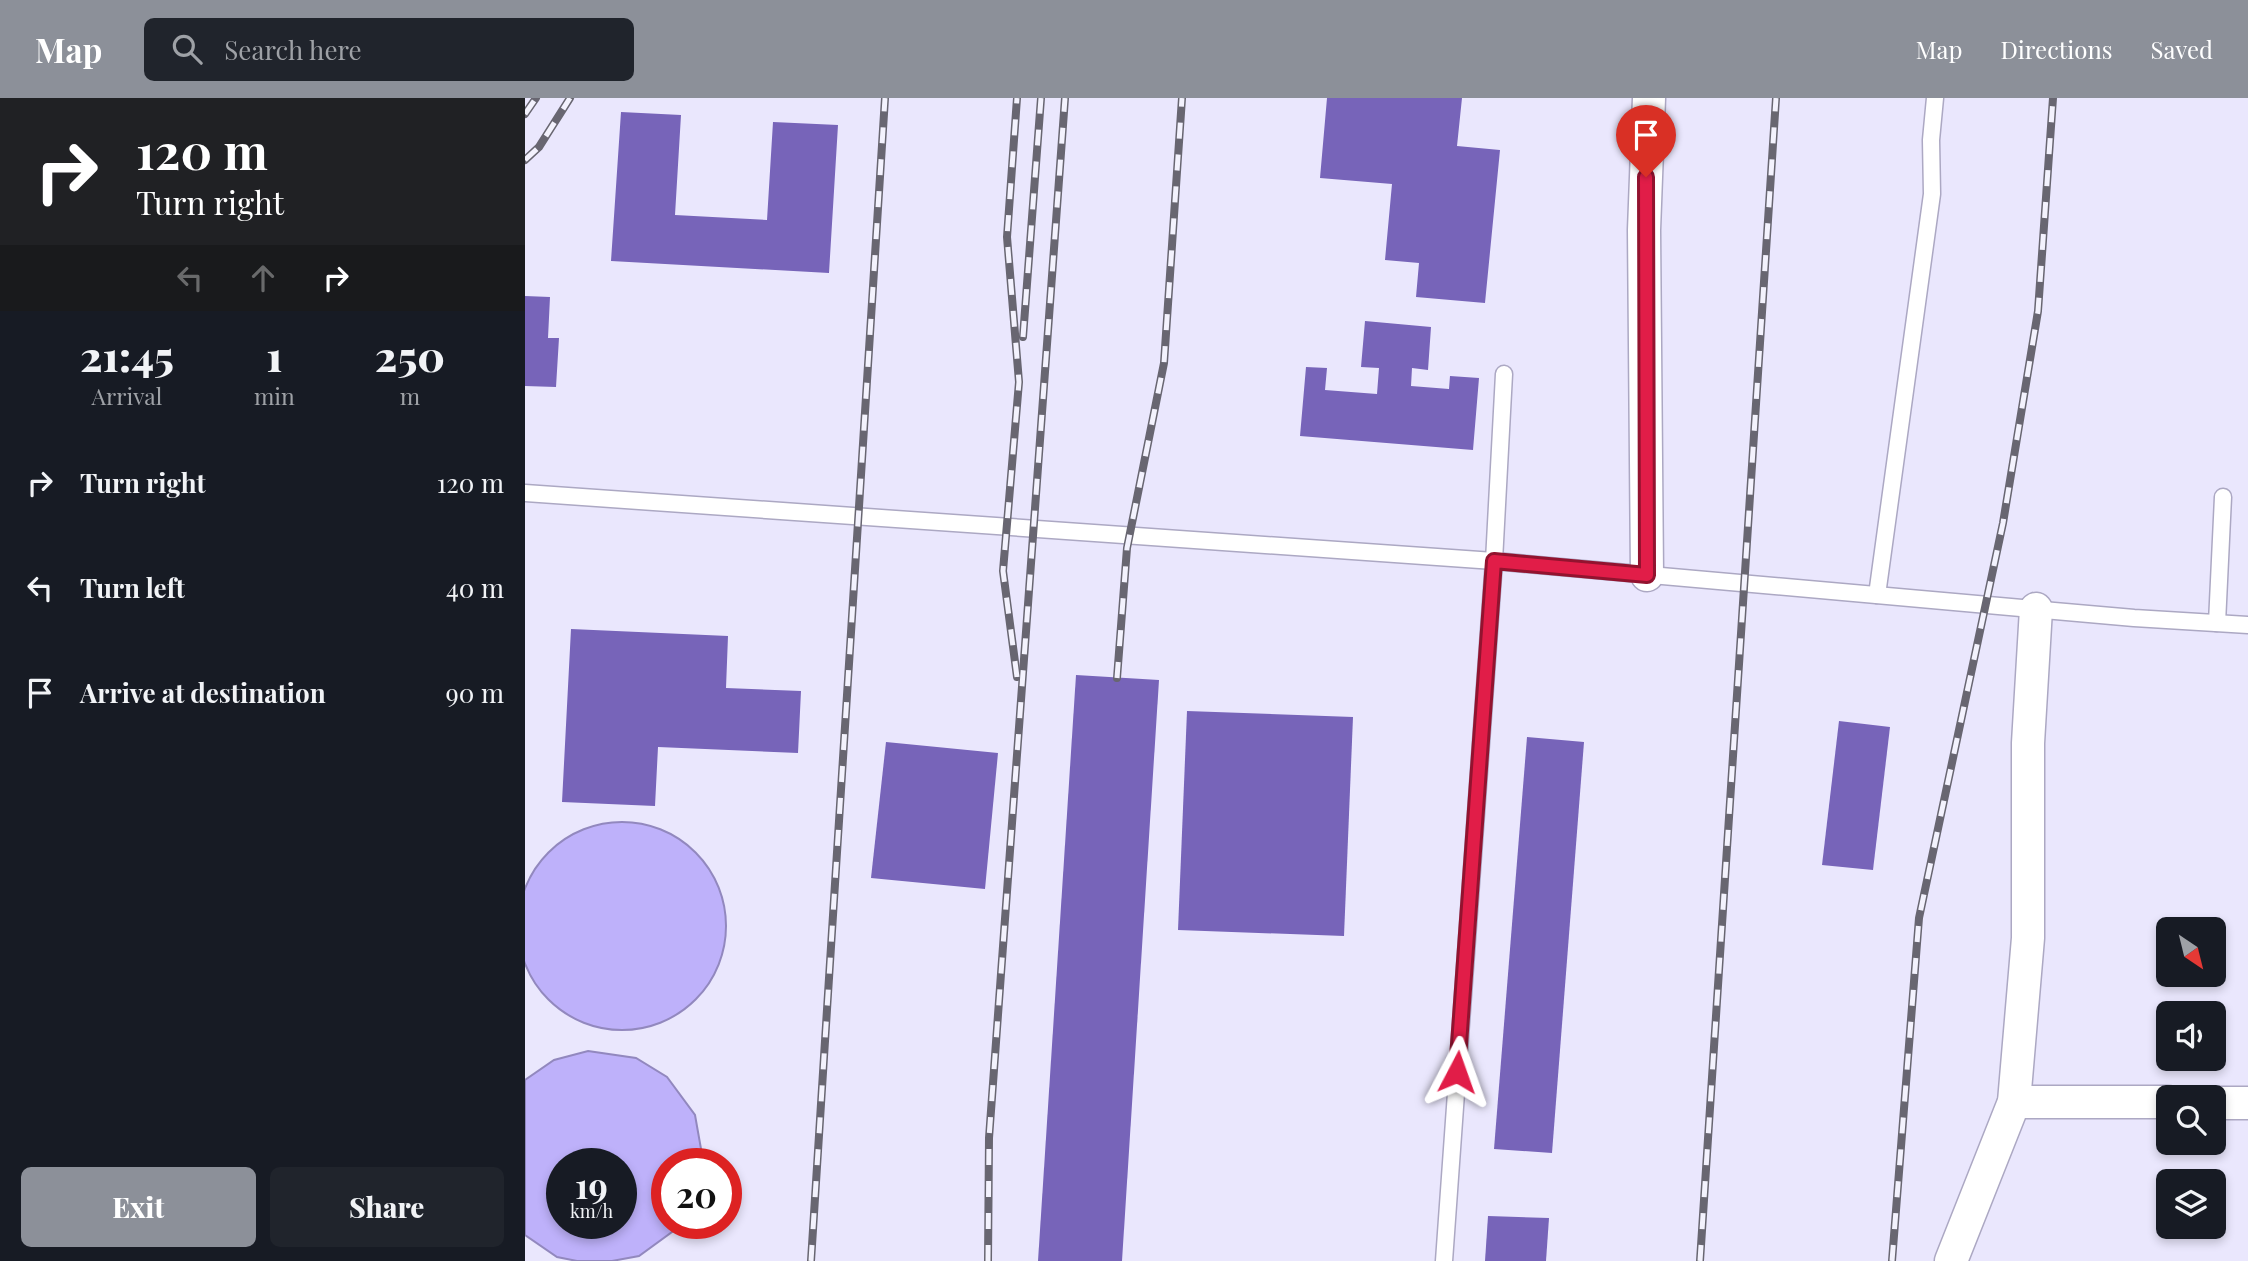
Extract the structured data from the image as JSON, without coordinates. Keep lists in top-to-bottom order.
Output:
{
  "north": "bottom right",
  "page": {
    "header": "Map",
    "search": "Search here",
    "nav": ["Map", "Directions", "Saved"],
    "turn": ["120 m", "Turn right"],
    "eta": [
      "21:45",
      "Arrival",
      "1",
      "min",
      "250",
      "m"
    ],
    "list": [
      {
        "name": "Turn right",
        "value": "120 m"
      },
      {
        "name": "Turn left",
        "value": "40 m"
      },
      {
        "name": "Arrive at destination",
        "value": "90 m"
      }
    ],
    "speed": "19 km/h",
    "limit": "20",
    "buttons": ["Exit", "Share"]
  }
}
